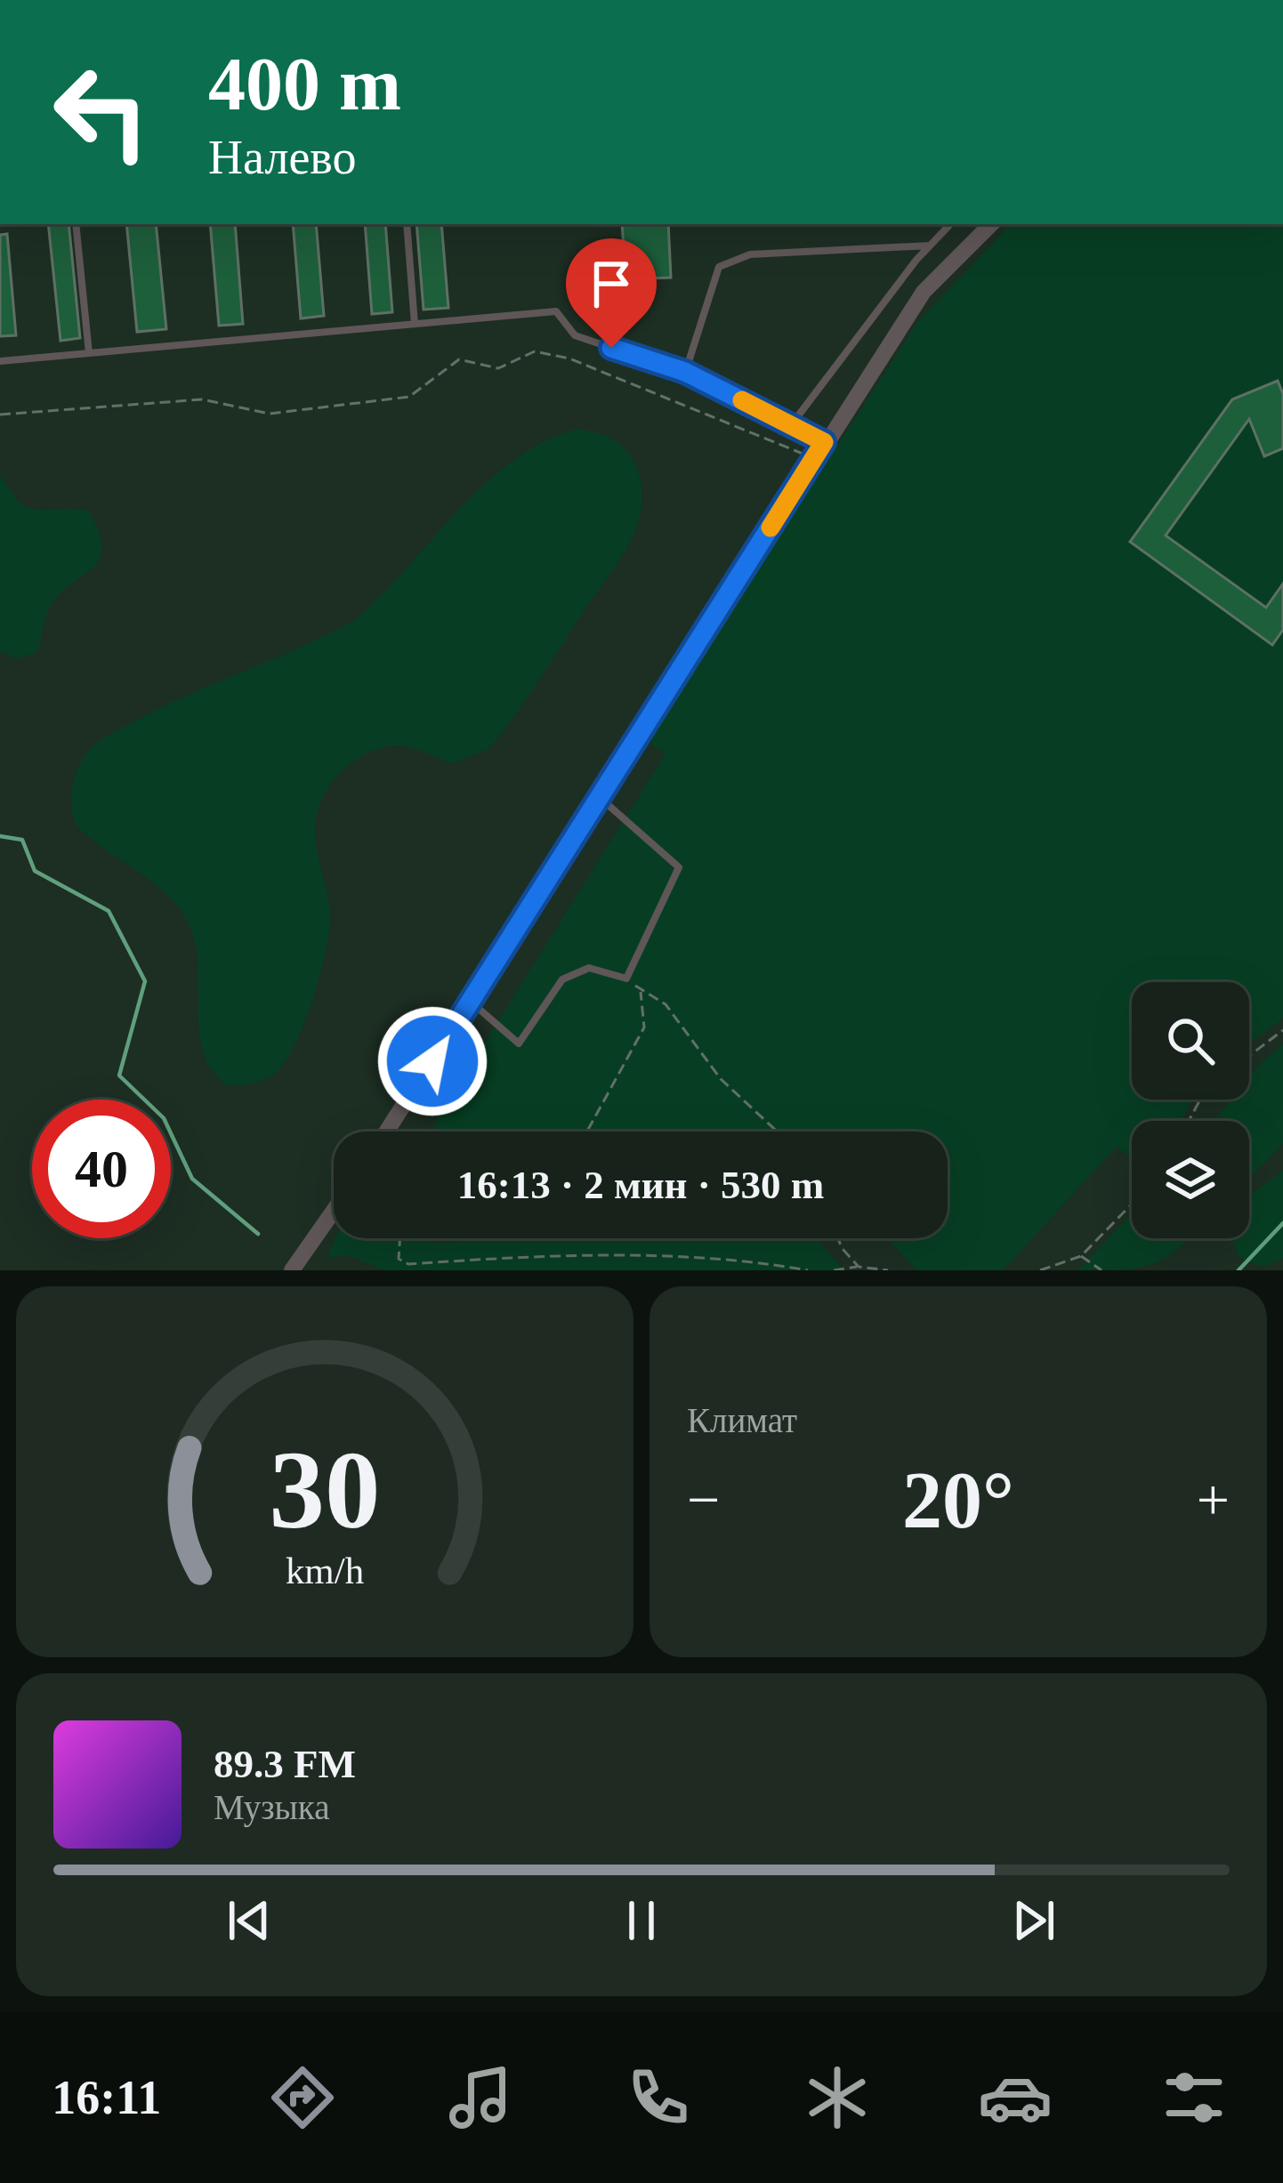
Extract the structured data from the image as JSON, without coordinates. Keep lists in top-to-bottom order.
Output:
{
  "page": {
    "turn": ["400 m", "Налево"],
    "limit": "40",
    "trip": "16:13 · 2 мин · 530 m",
    "tile": "Климат",
    "heat": ["−", "20°", "+"],
    "song": ["89.3 FM", "Музыка"],
    "tabs": "16:11",
    "gauge": ["30", "km/h"]
  }
}
